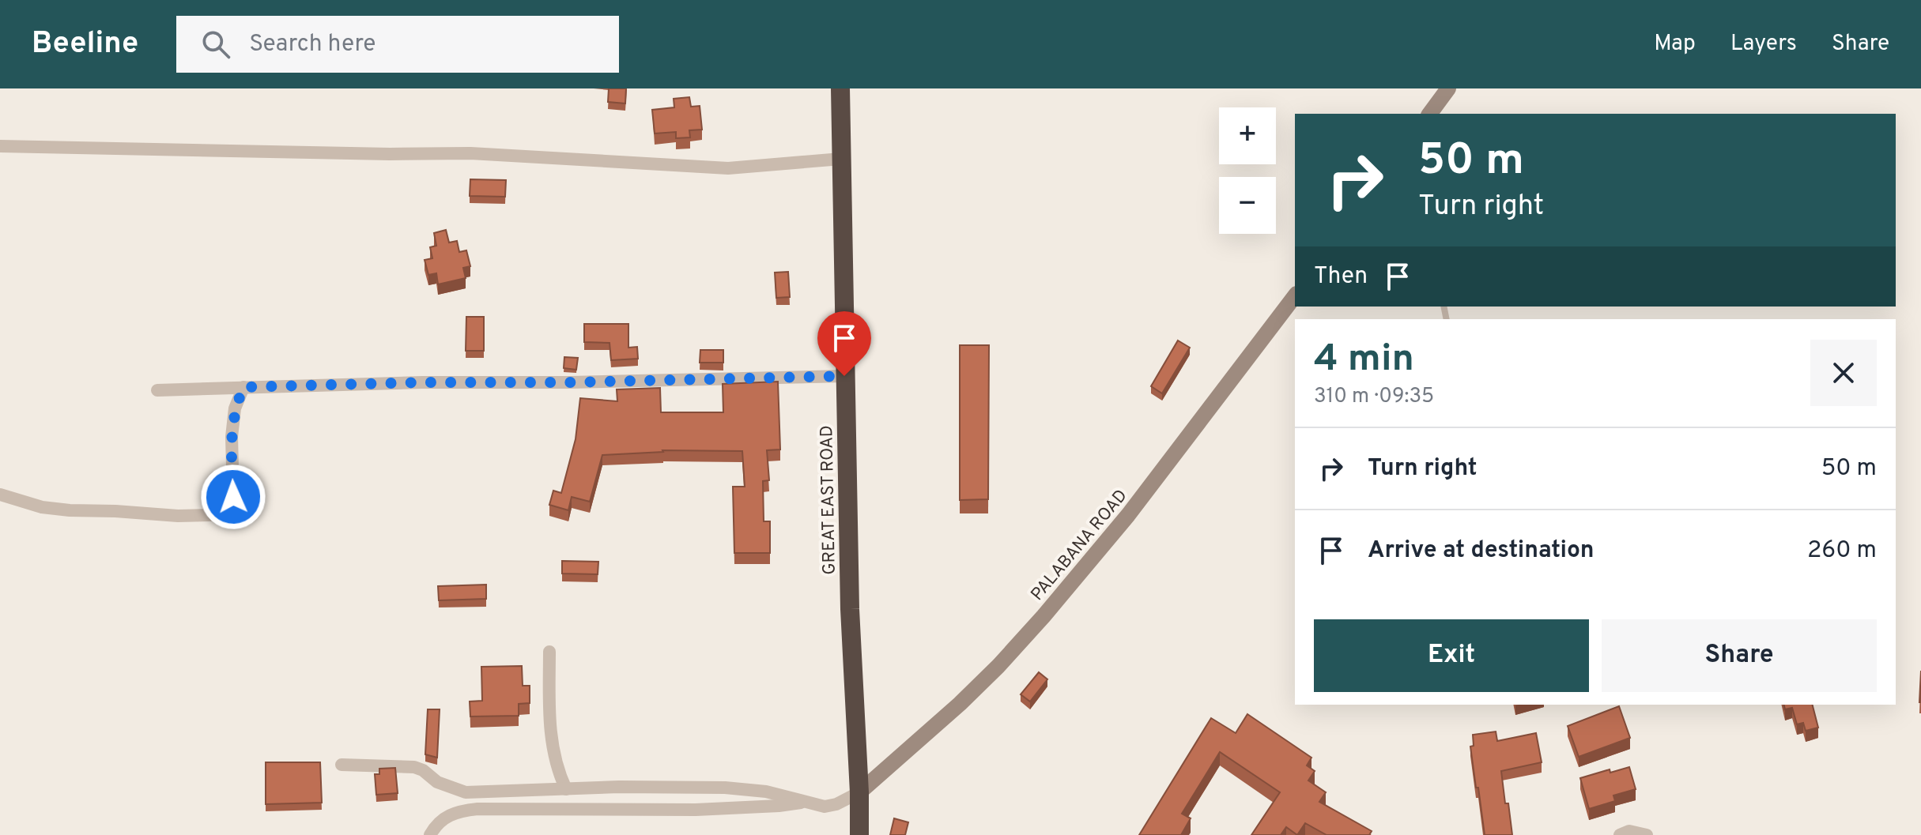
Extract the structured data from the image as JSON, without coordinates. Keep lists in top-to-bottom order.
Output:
{
  "streets": {
    "highway": ["GREAT EAST ROAD"],
    "street": ["PALABANA ROAD"]
  },
  "crossings": [
    ["GREAT EAST ROAD", "PALABANA ROAD"]
  ],
  "page": {
    "header": "Beeline",
    "search": "Search here",
    "nav": ["Map", "Layers", "Share"],
    "map_buttons": ["+", "−"],
    "turn": ["50 m", "Turn right"],
    "then": "Then",
    "heading": ["4 min", "310 m · 09:35"],
    "list": [
      {
        "name": "Turn right",
        "value": "50 m"
      },
      {
        "name": "Arrive at destination",
        "value": "260 m"
      }
    ],
    "buttons": ["Exit", "Share"]
  }
}
